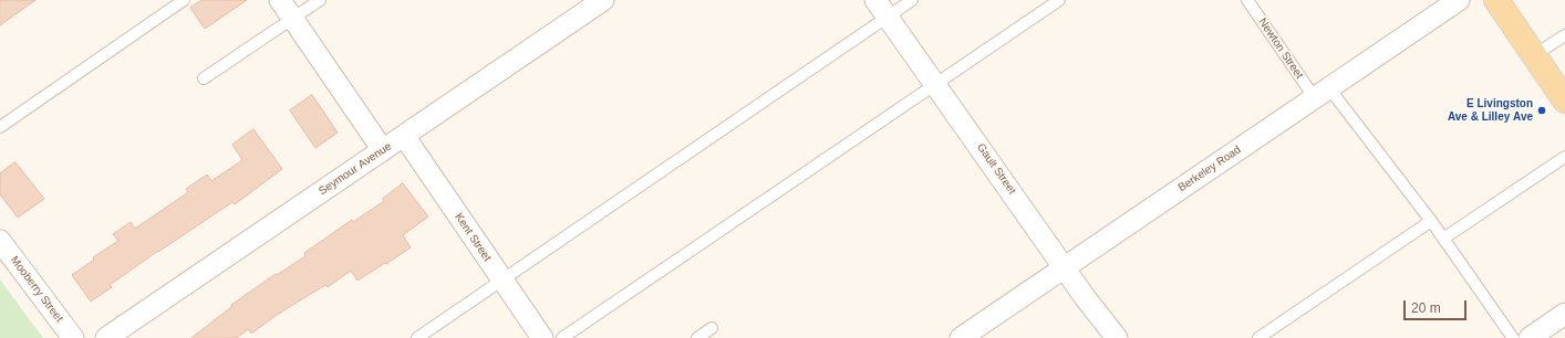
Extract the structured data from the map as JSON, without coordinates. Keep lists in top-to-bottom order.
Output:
{
  "streets": {
    "street": [
      "Seymour Avenue",
      "Gault Street",
      "Berkeley Road",
      "Kent Street",
      "Mooberry Street"
    ],
    "lane": ["Newton Street"]
  },
  "crossings": [
    ["Newton Street", "Berkeley Road"],
    ["Seymour Avenue", "Kent Street"],
    ["Gault Street", "Berkeley Road"]
  ],
  "places": ["E Livingston Ave & Lilley Ave"],
  "scale_bar": "20 m"
}
